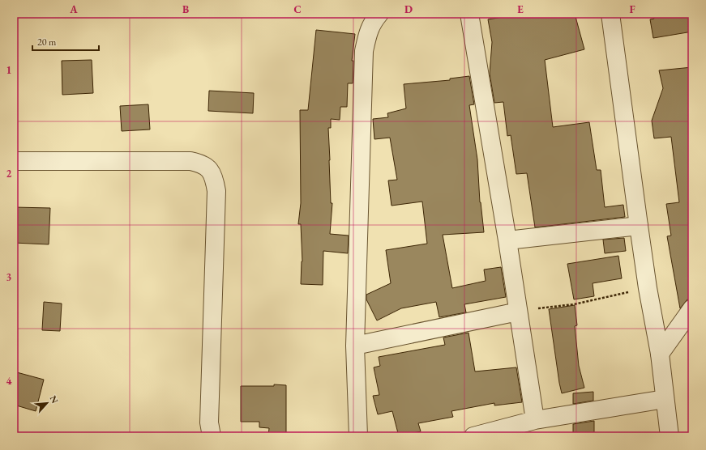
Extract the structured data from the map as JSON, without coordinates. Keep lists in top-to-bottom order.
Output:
{
  "scale_bar": "20 m",
  "north": "top right",
  "grid": {
    "columns": [
      "A",
      "B",
      "C",
      "D",
      "E",
      "F"
    ],
    "rows": [
      "1",
      "2",
      "3",
      "4"
    ]
  }
}
